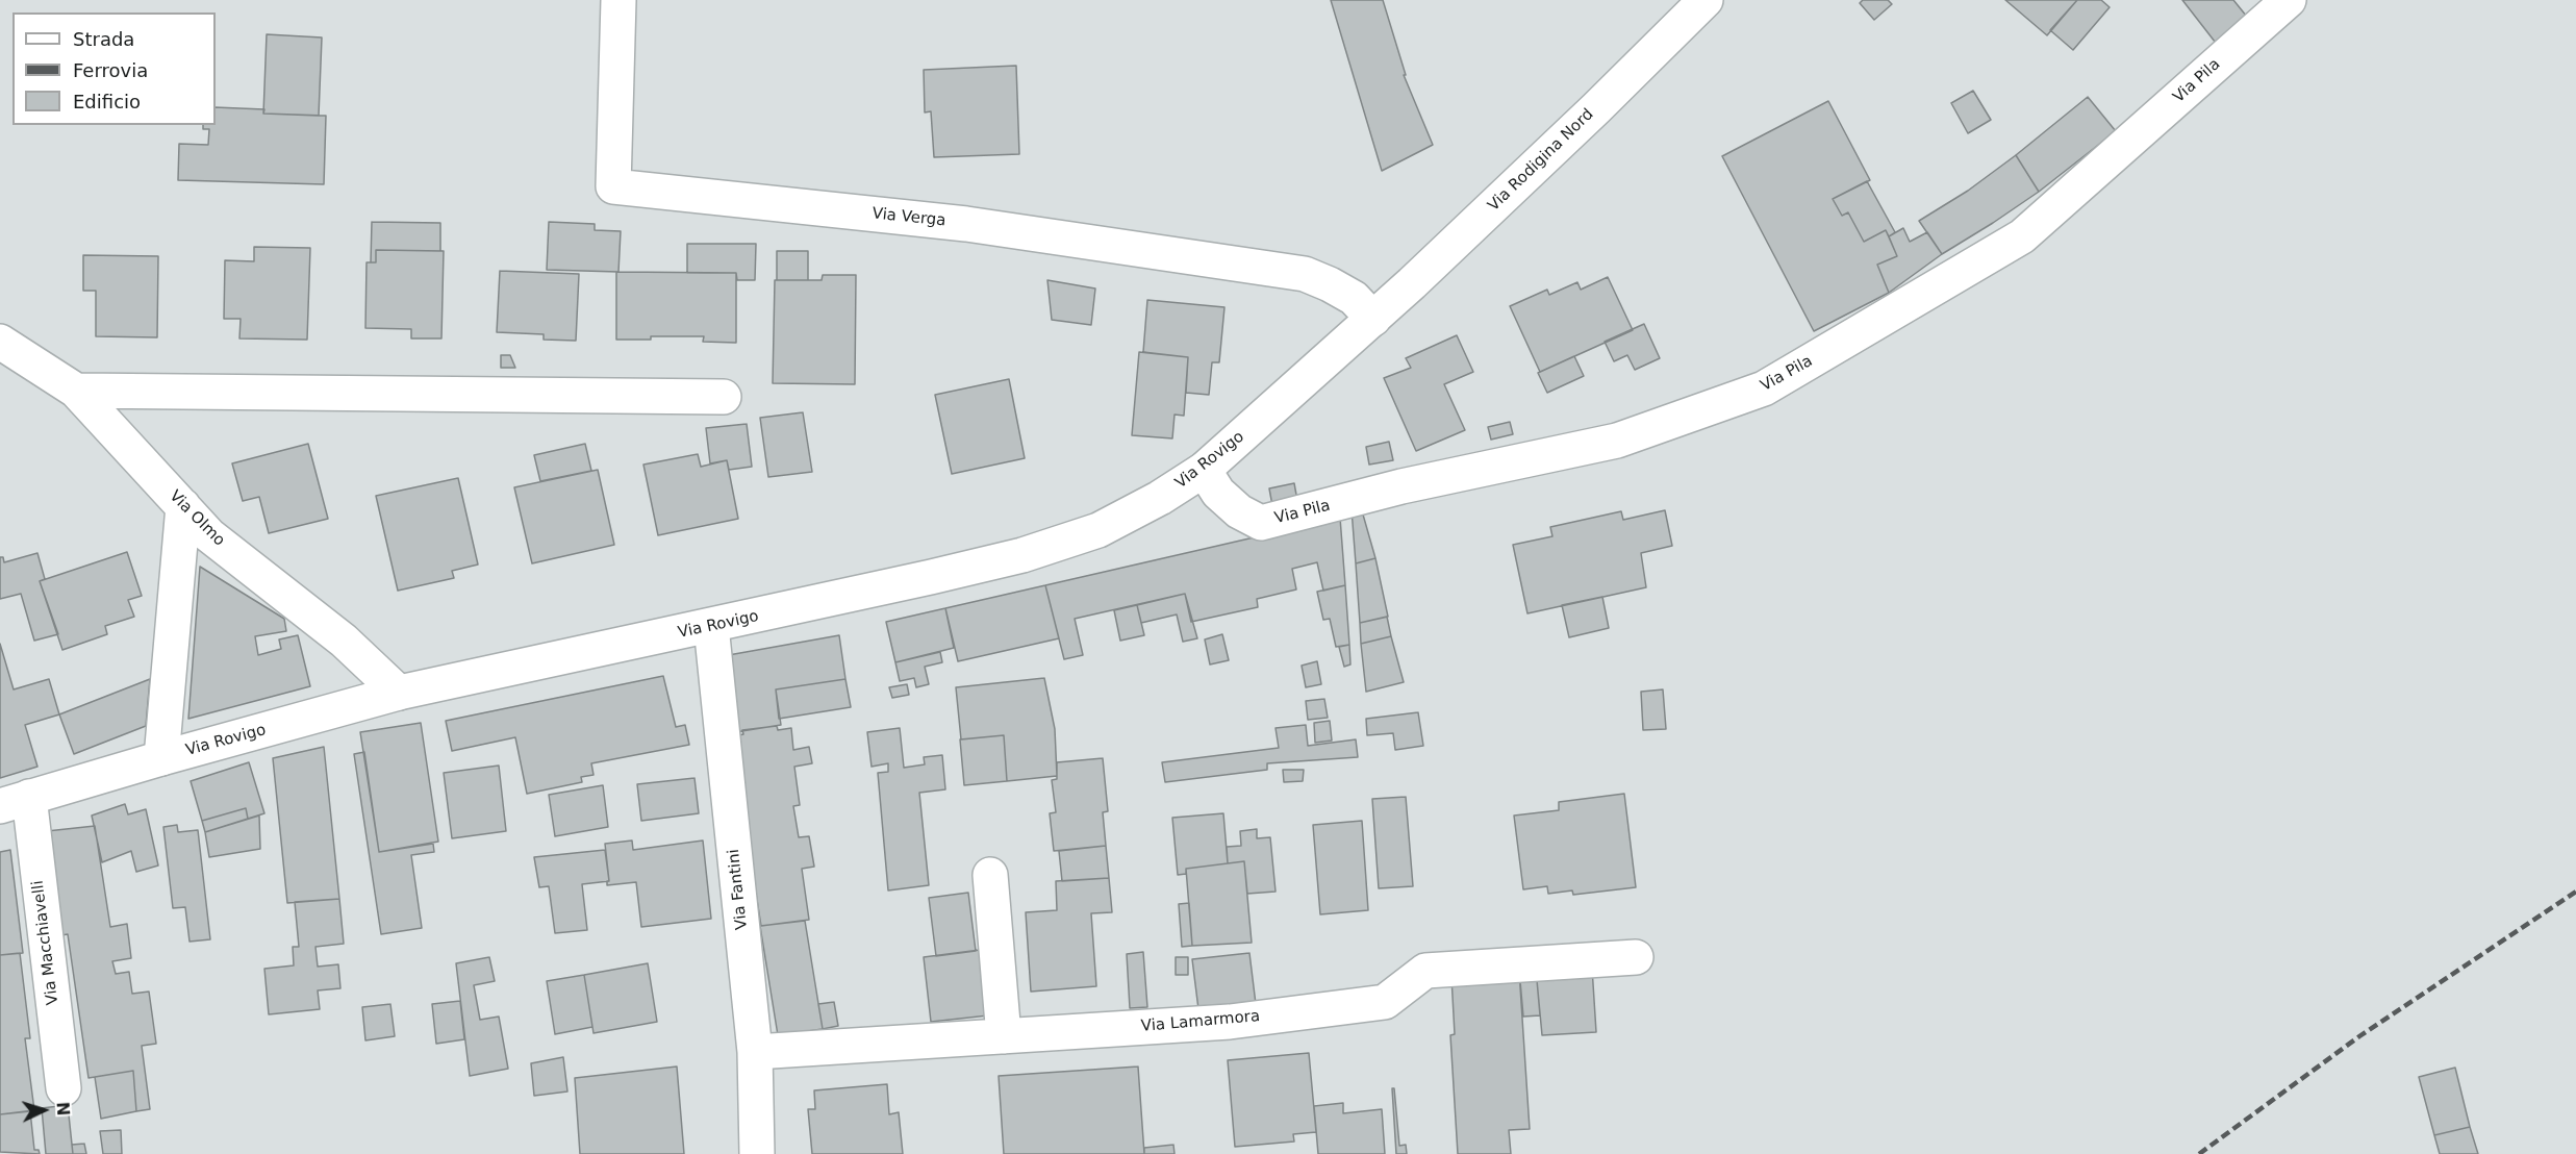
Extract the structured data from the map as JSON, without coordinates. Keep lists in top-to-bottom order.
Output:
{
  "streets": {
    "street": [
      "Via Pila",
      "Via Rodigina Nord",
      "Via Verga",
      "Via Rovigo",
      "Via Olmo",
      "Via Fantini",
      "Via Macchiavelli",
      "Via Lamarmora"
    ]
  },
  "crossings": [
    ["Via Pila", "Via Rovigo"],
    ["Via Rodigina Nord", "Via Verga"],
    ["Via Rodigina Nord", "Via Rovigo"],
    ["Via Verga", "Via Rovigo"],
    ["Via Rovigo", "Via Olmo"],
    ["Via Rovigo", "Via Fantini"],
    ["Via Rovigo", "Via Macchiavelli"],
    ["Via Fantini", "Via Lamarmora"]
  ],
  "legend": ["Strada", "Ferrovia", "Edificio"],
  "north": "right"
}
